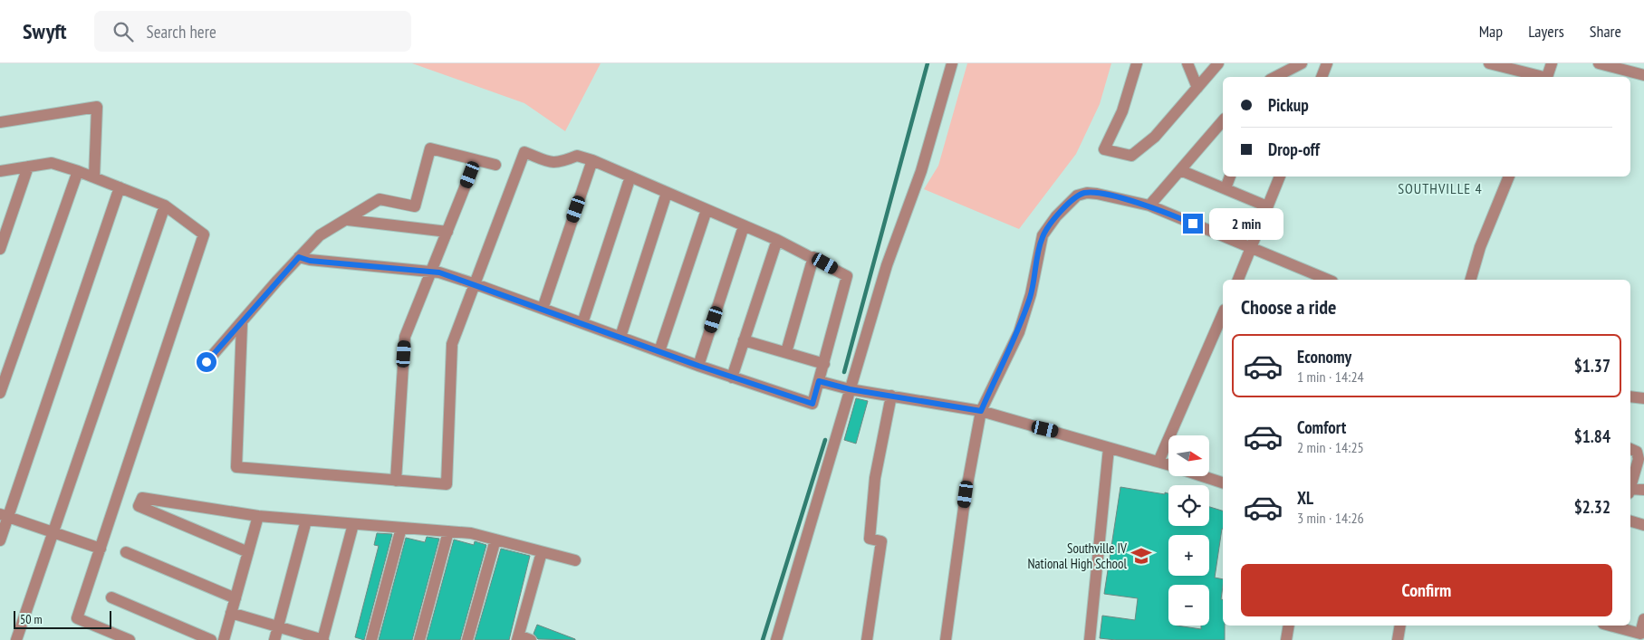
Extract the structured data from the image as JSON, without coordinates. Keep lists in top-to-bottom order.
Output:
{
  "districts": ["SOUTHVILLE 4"],
  "places": {
    "school or university": ["Southville IV National High School"]
  },
  "scale_bar": "50 m",
  "north": "right",
  "page": {
    "header": "Swyft",
    "search": "Search here",
    "nav": ["Map", "Layers", "Share"],
    "banner": ["Pickup", "Drop-off"],
    "bubble": "2 min",
    "heading": "Choose a ride",
    "list": [
      {
        "name": "Economy",
        "note": "1 min · 14:24",
        "value": "$1.37"
      },
      {
        "name": "Comfort",
        "note": "2 min · 14:25",
        "value": "$1.84"
      },
      {
        "name": "XL",
        "note": "3 min · 14:26",
        "value": "$2.32"
      }
    ],
    "map_buttons": ["+", "−"],
    "buttons": "Confirm",
    "scale": "50 m"
  }
}
